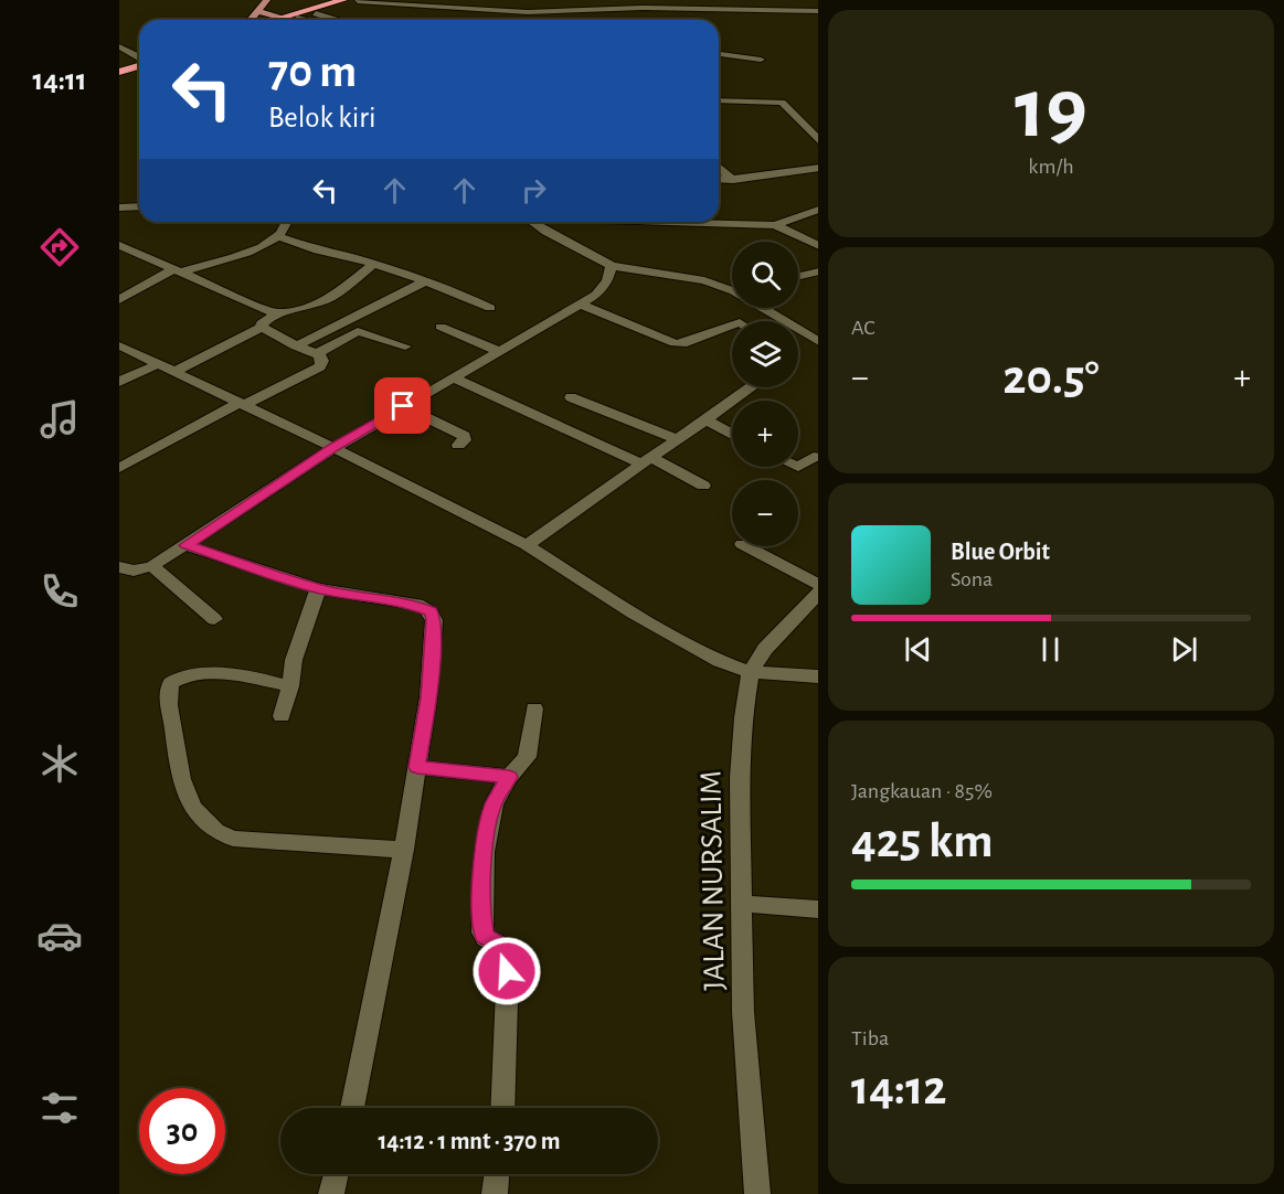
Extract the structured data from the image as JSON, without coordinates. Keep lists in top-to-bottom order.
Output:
{
  "streets": {
    "street": ["JALAN NURSALIM"]
  },
  "page": {
    "tabs": "14:11",
    "tile": [
      ["19", "km/h"],
      "AC",
      ["Jangkauan · 85%", "425 km"],
      ["Tiba", "14:12"]
    ],
    "turn": ["70 m", "Belok kiri"],
    "map_buttons": ["+", "−"],
    "heat": ["−", "20.5°", "+"],
    "song": ["Blue Orbit", "Sona"],
    "limit": "30",
    "trip": "14:12 · 1 mnt · 370 m"
  }
}
